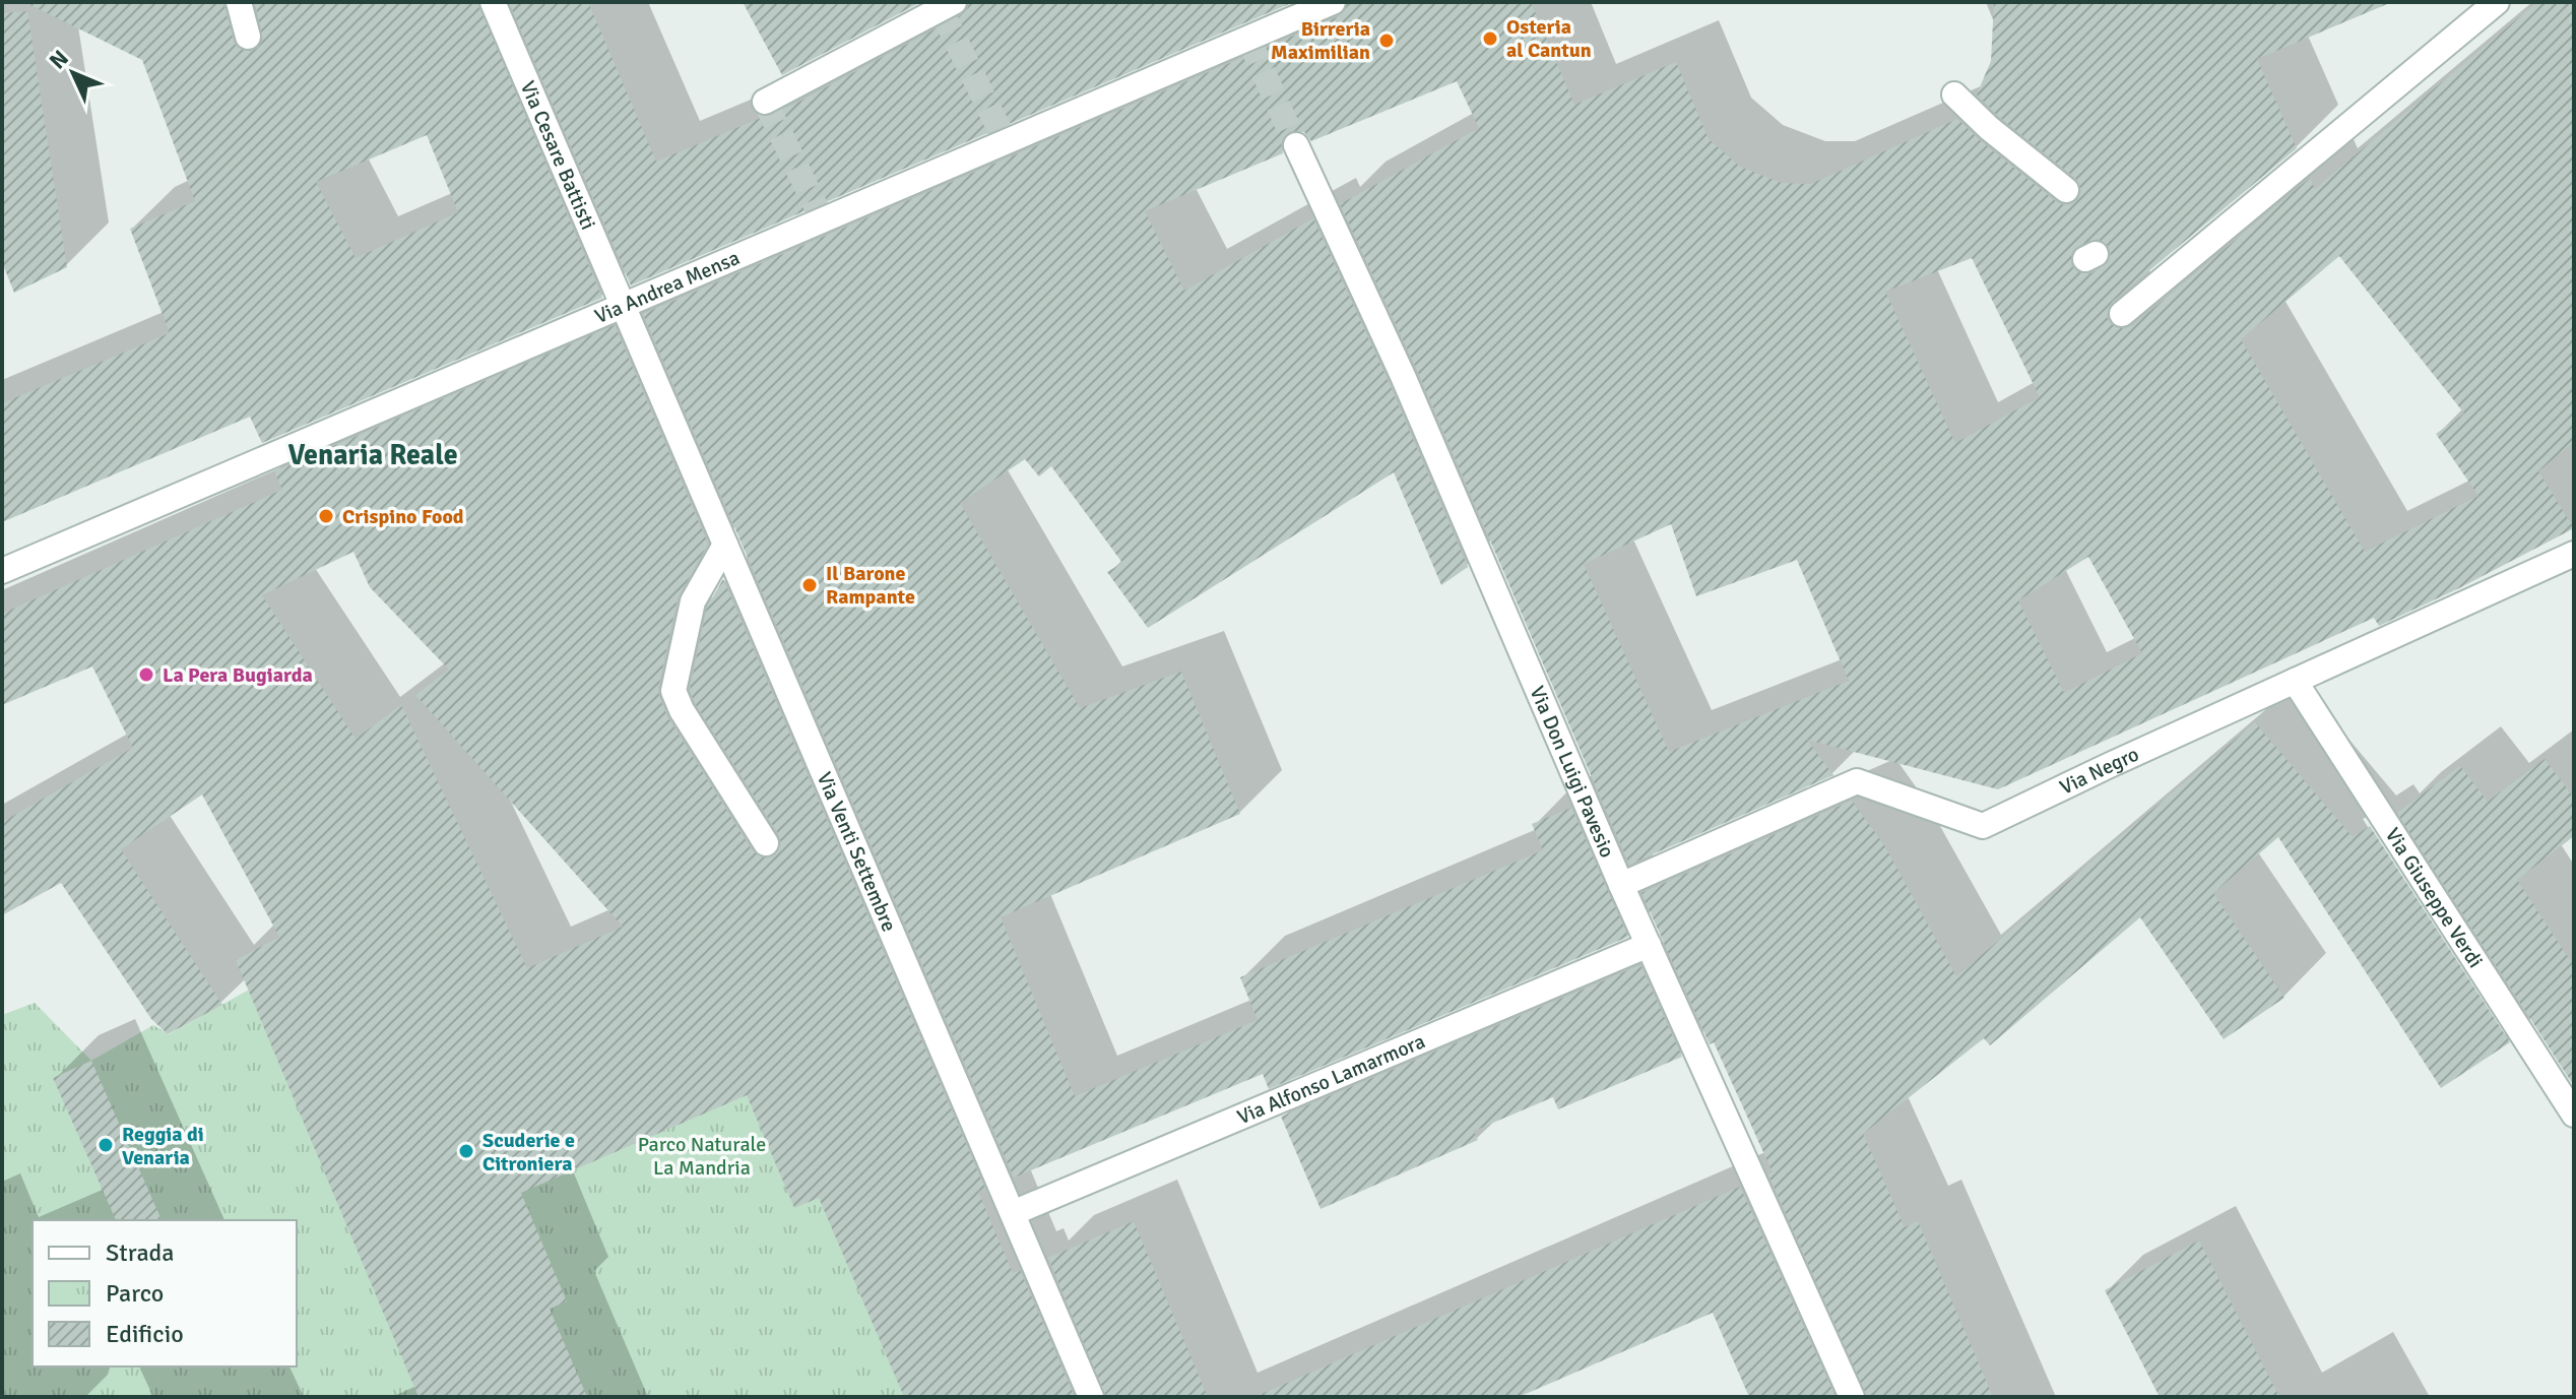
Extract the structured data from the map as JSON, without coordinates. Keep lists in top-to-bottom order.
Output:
{
  "streets": {
    "street": [
      "Via Cesare Battisti",
      "Via Andrea Mensa",
      "Via Negro",
      "Via Don Luigi Pavesio",
      "Via Venti Settembre",
      "Via Giuseppe Verdi",
      "Via Alfonso Lamarmora"
    ]
  },
  "crossings": [
    ["Via Cesare Battisti", "Via Andrea Mensa"],
    ["Via Cesare Battisti", "Via Venti Settembre"],
    ["Via Andrea Mensa", "Via Venti Settembre"],
    ["Via Negro", "Via Don Luigi Pavesio"],
    ["Via Negro", "Via Giuseppe Verdi"],
    ["Via Don Luigi Pavesio", "Via Alfonso Lamarmora"],
    ["Via Venti Settembre", "Via Alfonso Lamarmora"]
  ],
  "districts": ["Venaria Reale"],
  "parks": ["Parco Naturale La Mandria"],
  "places": [
    "Osteria al Cantun",
    "Birreria Maximilian",
    "Crispino Food",
    "Il Barone Rampante",
    "La Pera Bugiarda",
    "Reggia di Venaria",
    "Scuderie e Citroniera"
  ],
  "legend": ["Strada", "Parco", "Edificio"],
  "north": "top left"
}
